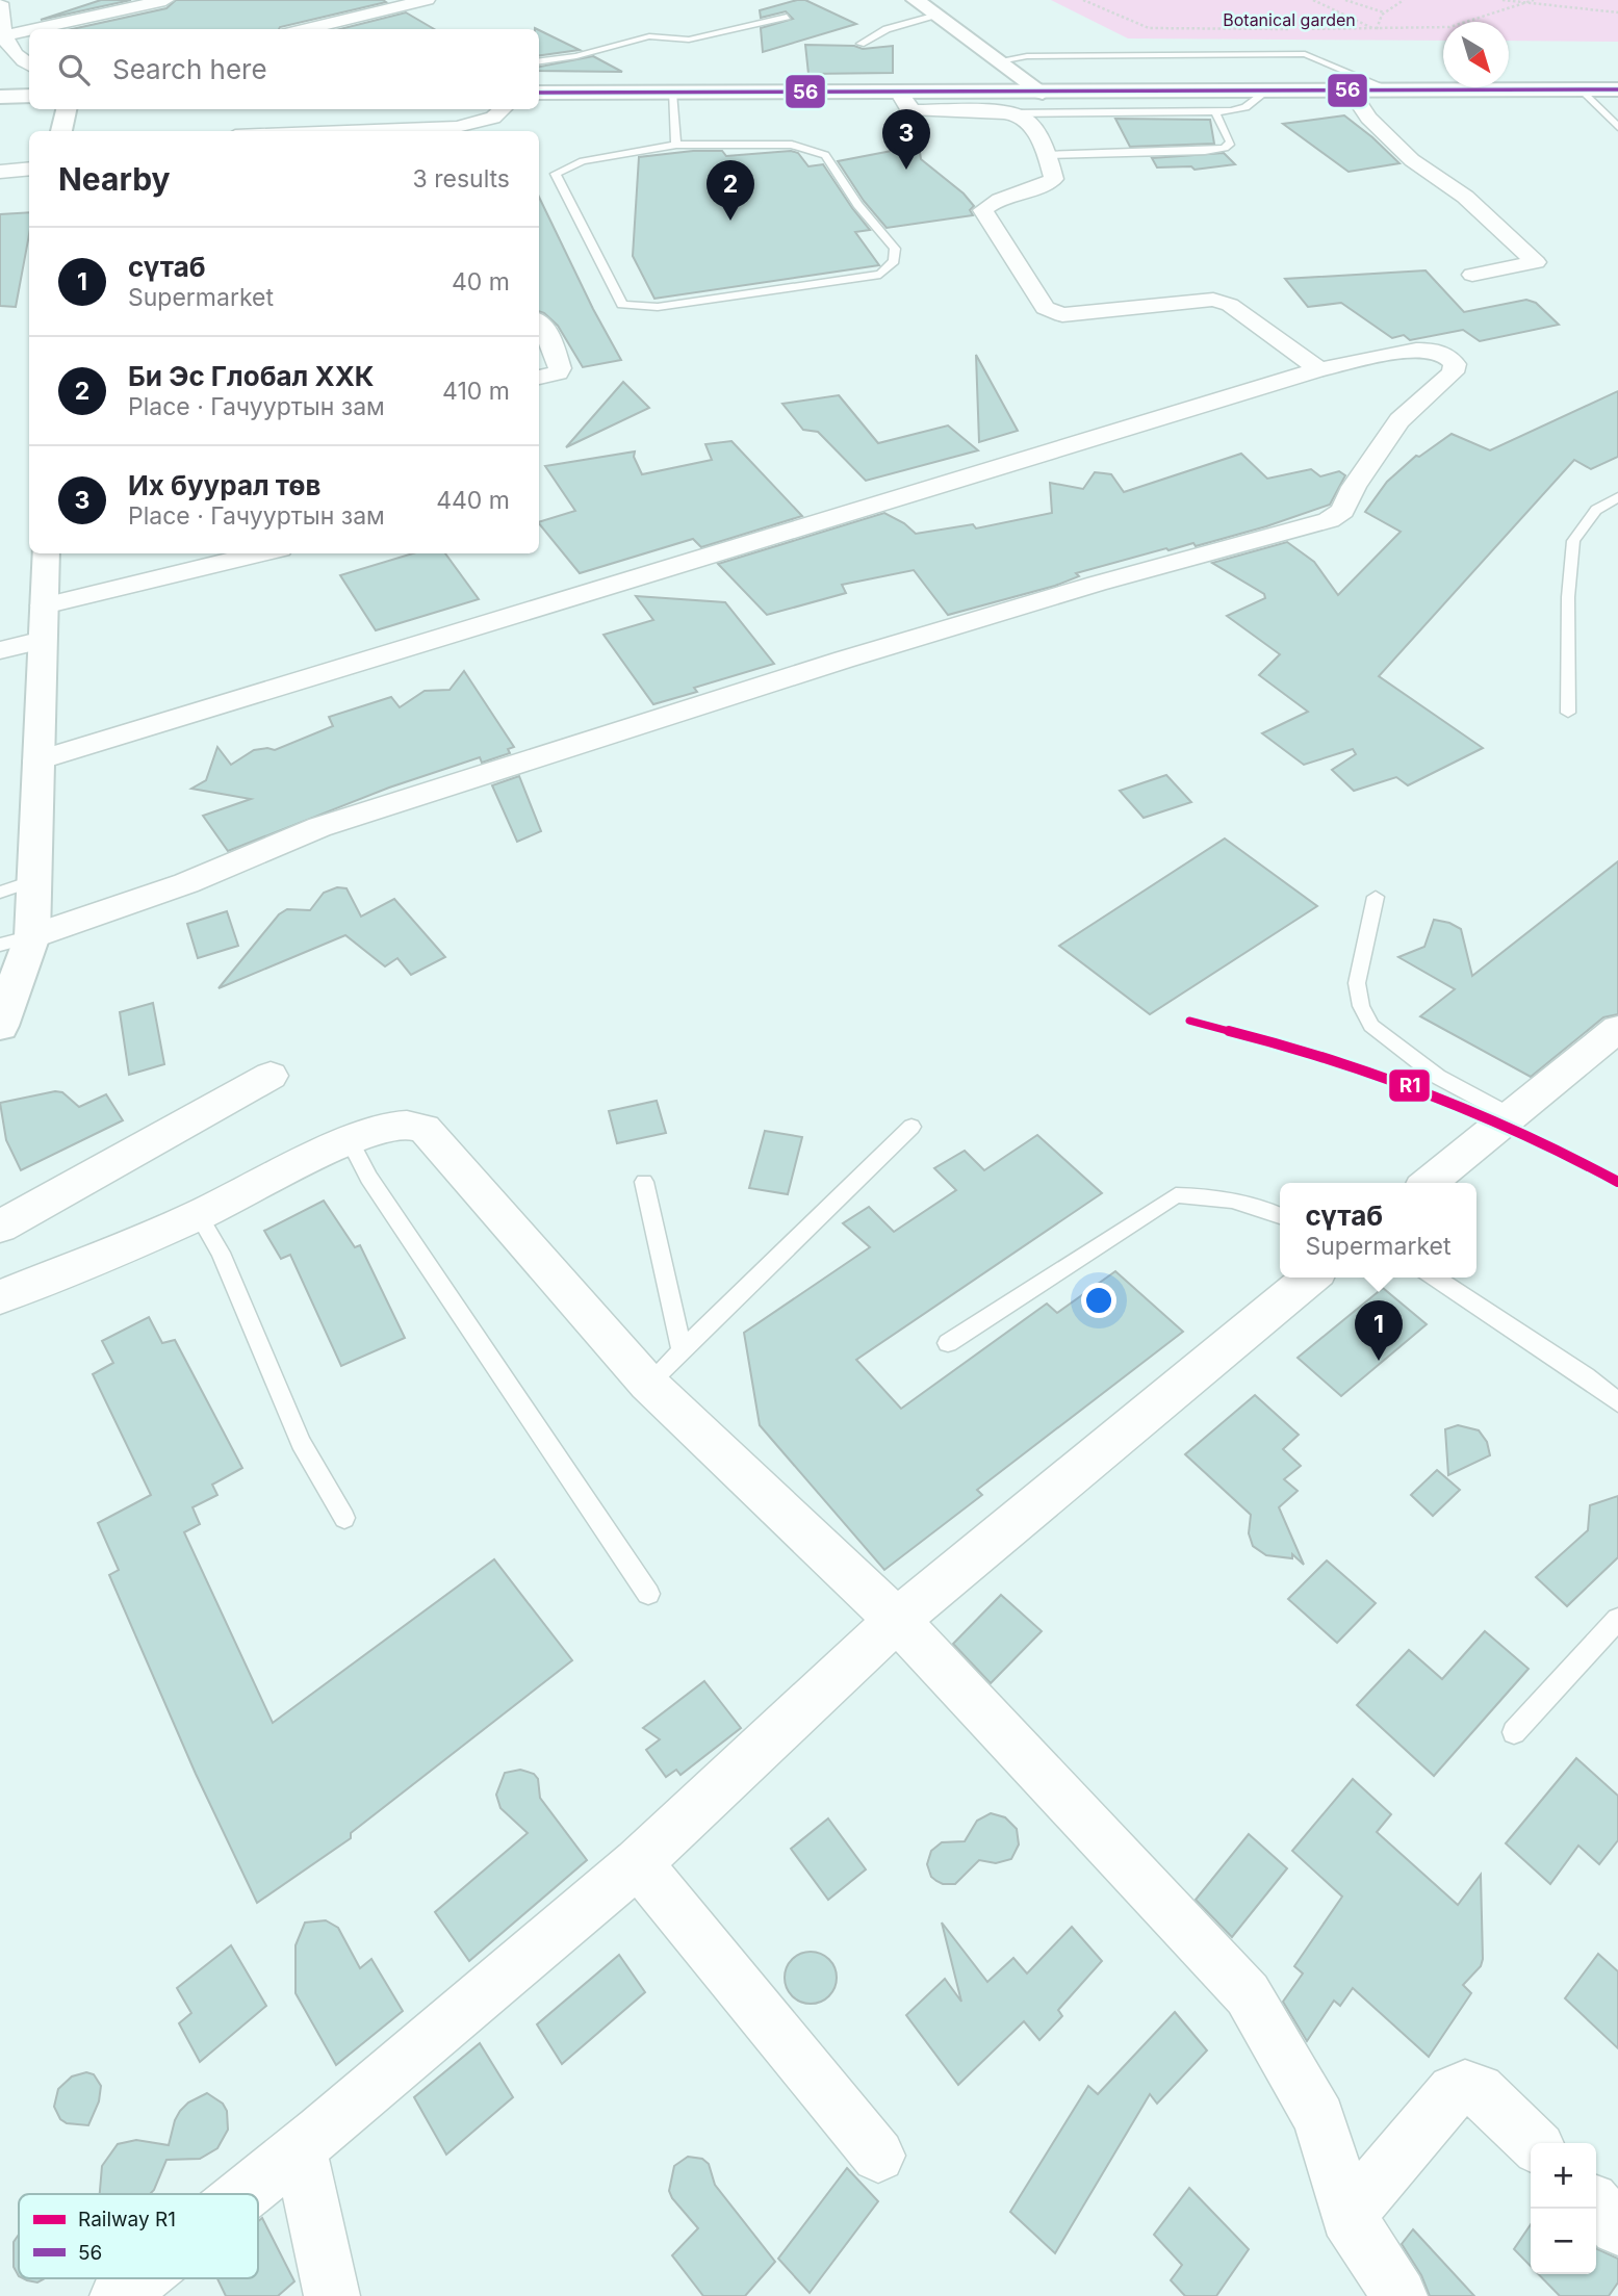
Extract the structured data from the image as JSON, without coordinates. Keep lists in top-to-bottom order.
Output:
{
  "parks": ["Botanical garden"],
  "lines": ["transit line 56", "rail line R1"],
  "legend": ["Railway R1", "56"],
  "north": "bottom right",
  "page": {
    "search": "Search here",
    "pins": ["3", "2", "1"],
    "heading": ["Nearby", "3 results"],
    "list": [
      {
        "mark": "1",
        "name": "сүтаб",
        "note": "Supermarket",
        "value": "40 m"
      },
      {
        "mark": "2",
        "name": "Би Эс Глобал ХХК",
        "note": "Place · Гачууртын зам",
        "value": "410 m"
      },
      {
        "mark": "3",
        "name": "Их буурал төв",
        "note": "Place · Гачууртын зам",
        "value": "440 m"
      }
    ],
    "popup": ["сүтаб", "Supermarket"],
    "map_buttons": ["+", "−"]
  }
}
